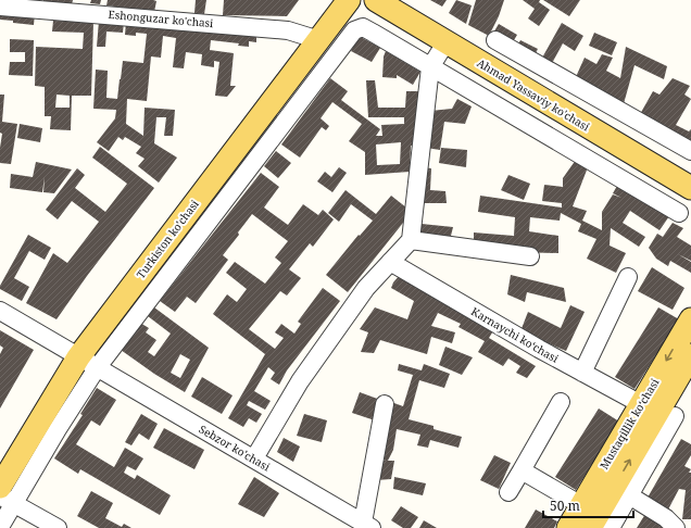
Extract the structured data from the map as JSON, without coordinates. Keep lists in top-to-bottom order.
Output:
{
  "streets": {
    "main road": ["Ahmad Yassaviy ko'chasi", "Turkiston ko’chasi", "Mustaqillik koʻchasi"],
    "street": ["Eshonguzar ko'chasi", "Karnaychi koʻchasi", "Sebzor ko'chasi"]
  },
  "crossings": [
    ["Eshonguzar ko'chasi", "Turkiston ko’chasi"],
    ["Turkiston ko’chasi", "Sebzor ko'chasi"],
    ["Karnaychi koʻchasi", "Mustaqillik koʻchasi"]
  ],
  "scale_bar": "50 m"
}
